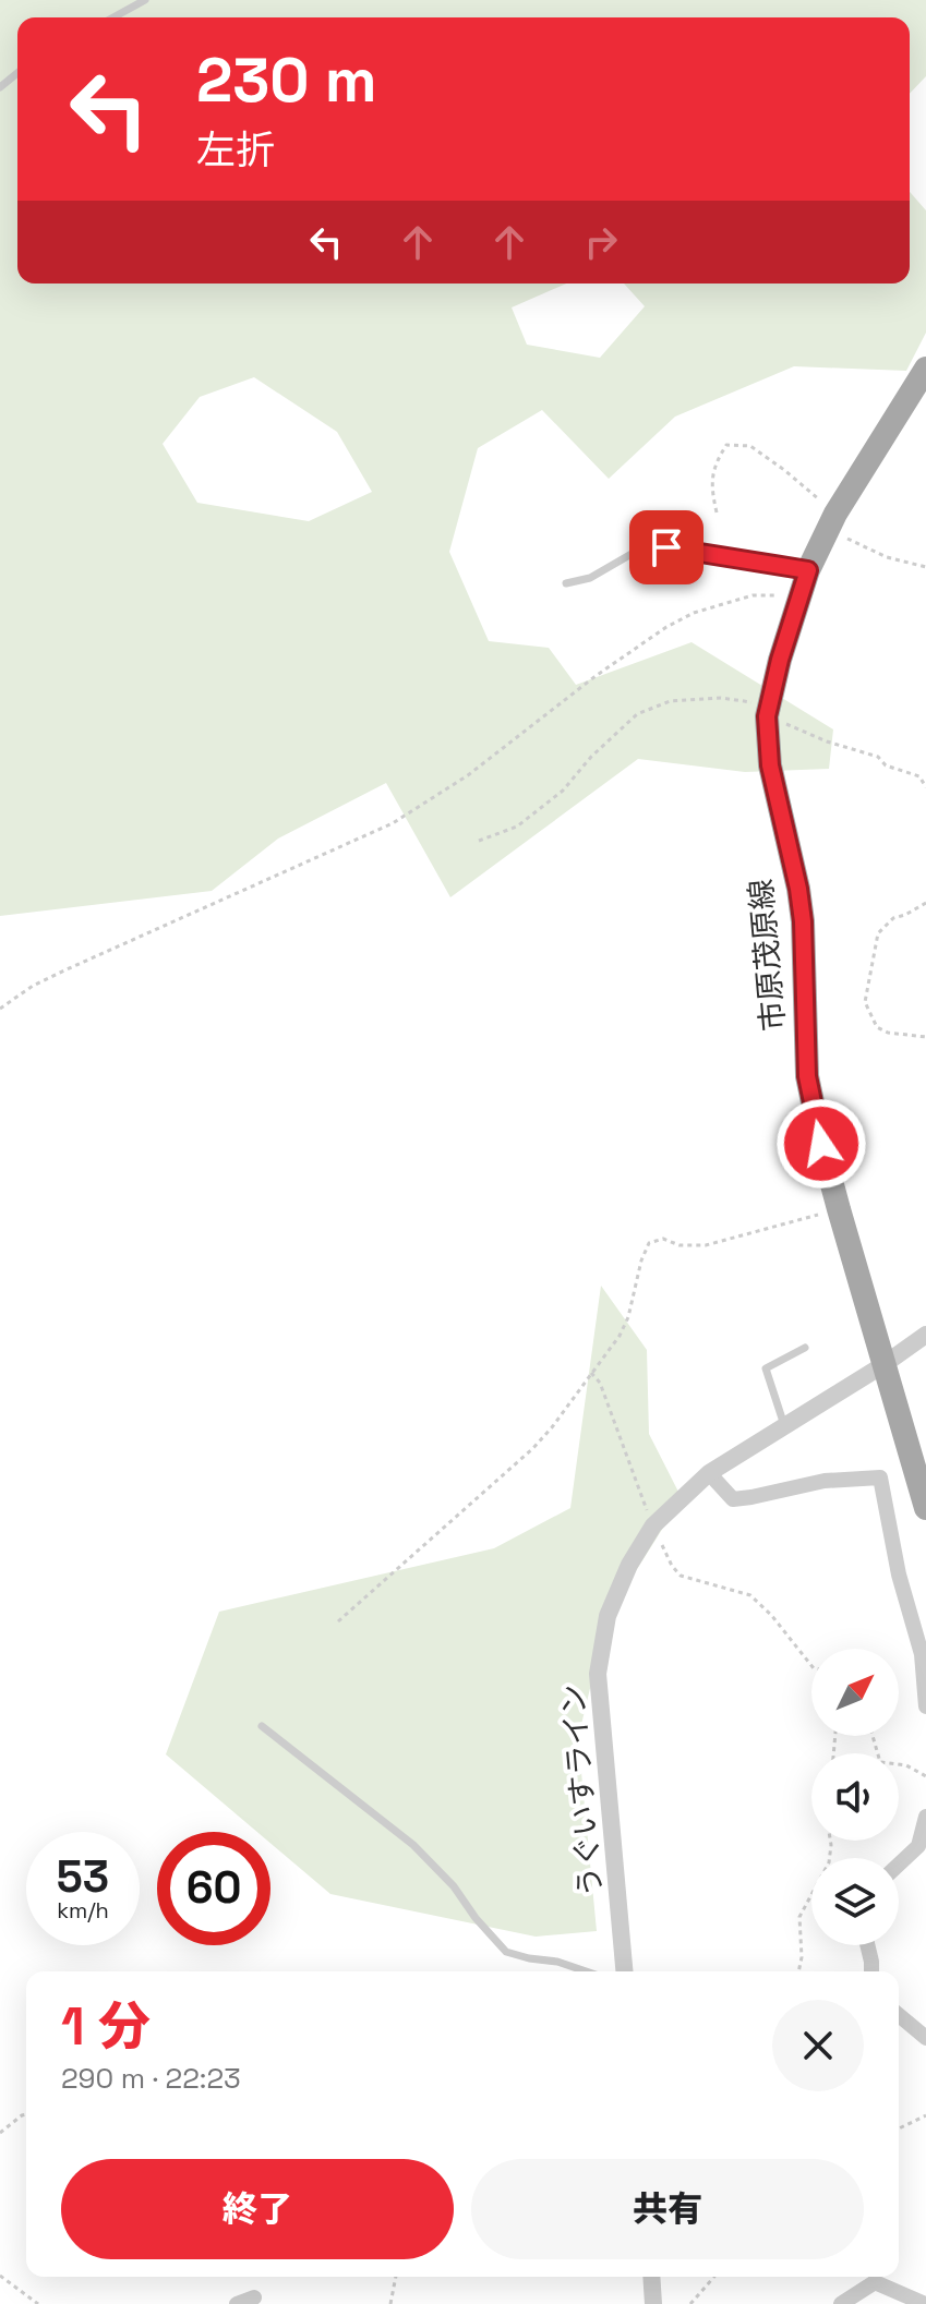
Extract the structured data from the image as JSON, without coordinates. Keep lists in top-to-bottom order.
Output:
{
  "streets": {
    "main road": ["市原茂原線"],
    "street": ["うぐいすライン"]
  },
  "crossings": [
    ["市原茂原線", "うぐいすライン"]
  ],
  "north": "top right",
  "page": {
    "turn": ["230 m", "左折"],
    "speed": "53 km/h",
    "limit": "60",
    "heading": ["1 分", "290 m · 22:23"],
    "buttons": ["終了", "共有"]
  }
}
